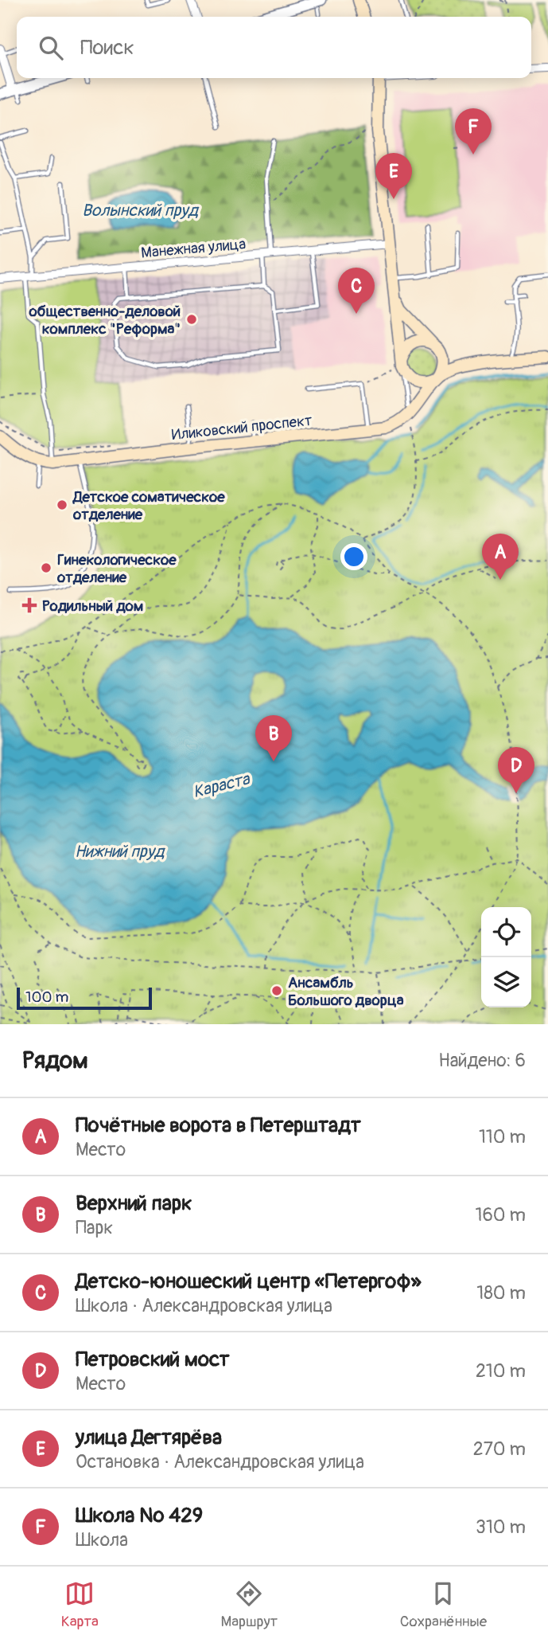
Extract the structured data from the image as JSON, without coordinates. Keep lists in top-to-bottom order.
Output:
{
  "streets": {
    "main road": ["Иликовский проспект"],
    "street": ["Манежная улица"]
  },
  "water": ["Волынский пруд", "Караста", "Нижний пруд"],
  "places": {
    "other": [
      "oбщеcтвенно-деловoй кoмплeкc \"Peфoрма\"",
      "Детское соматическое отделение",
      "Гинекологическое отделение",
      "Ансамбль Большого дворца"
    ],
    "health": ["Родильный дом"]
  },
  "scale_bar": "100 m",
  "page": {
    "search": "Поиск",
    "pins": [
      "F",
      "E",
      "C",
      "A",
      "B",
      "D"
    ],
    "scale": "100 m",
    "heading": ["Рядом", "Найдено: 6"],
    "list": [
      {
        "mark": "A",
        "name": "Почётные ворота в Петерштадт",
        "note": "Место",
        "value": "110 m"
      },
      {
        "mark": "B",
        "name": "Верхний парк",
        "note": "Парк",
        "value": "160 m"
      },
      {
        "mark": "C",
        "name": "Детско-юношеский центр «Петергоф»",
        "note": "Школа · Александровская улица",
        "value": "180 m"
      },
      {
        "mark": "D",
        "name": "Петровский мост",
        "note": "Место",
        "value": "210 m"
      },
      {
        "mark": "E",
        "name": "улица Дегтярёва",
        "note": "Остановка · Александровская улица",
        "value": "270 m"
      },
      {
        "mark": "F",
        "name": "Школа № 429",
        "note": "Школа",
        "value": "310 m"
      }
    ],
    "nav": ["Карта", "Маршрут", "Сохранённые"]
  }
}
